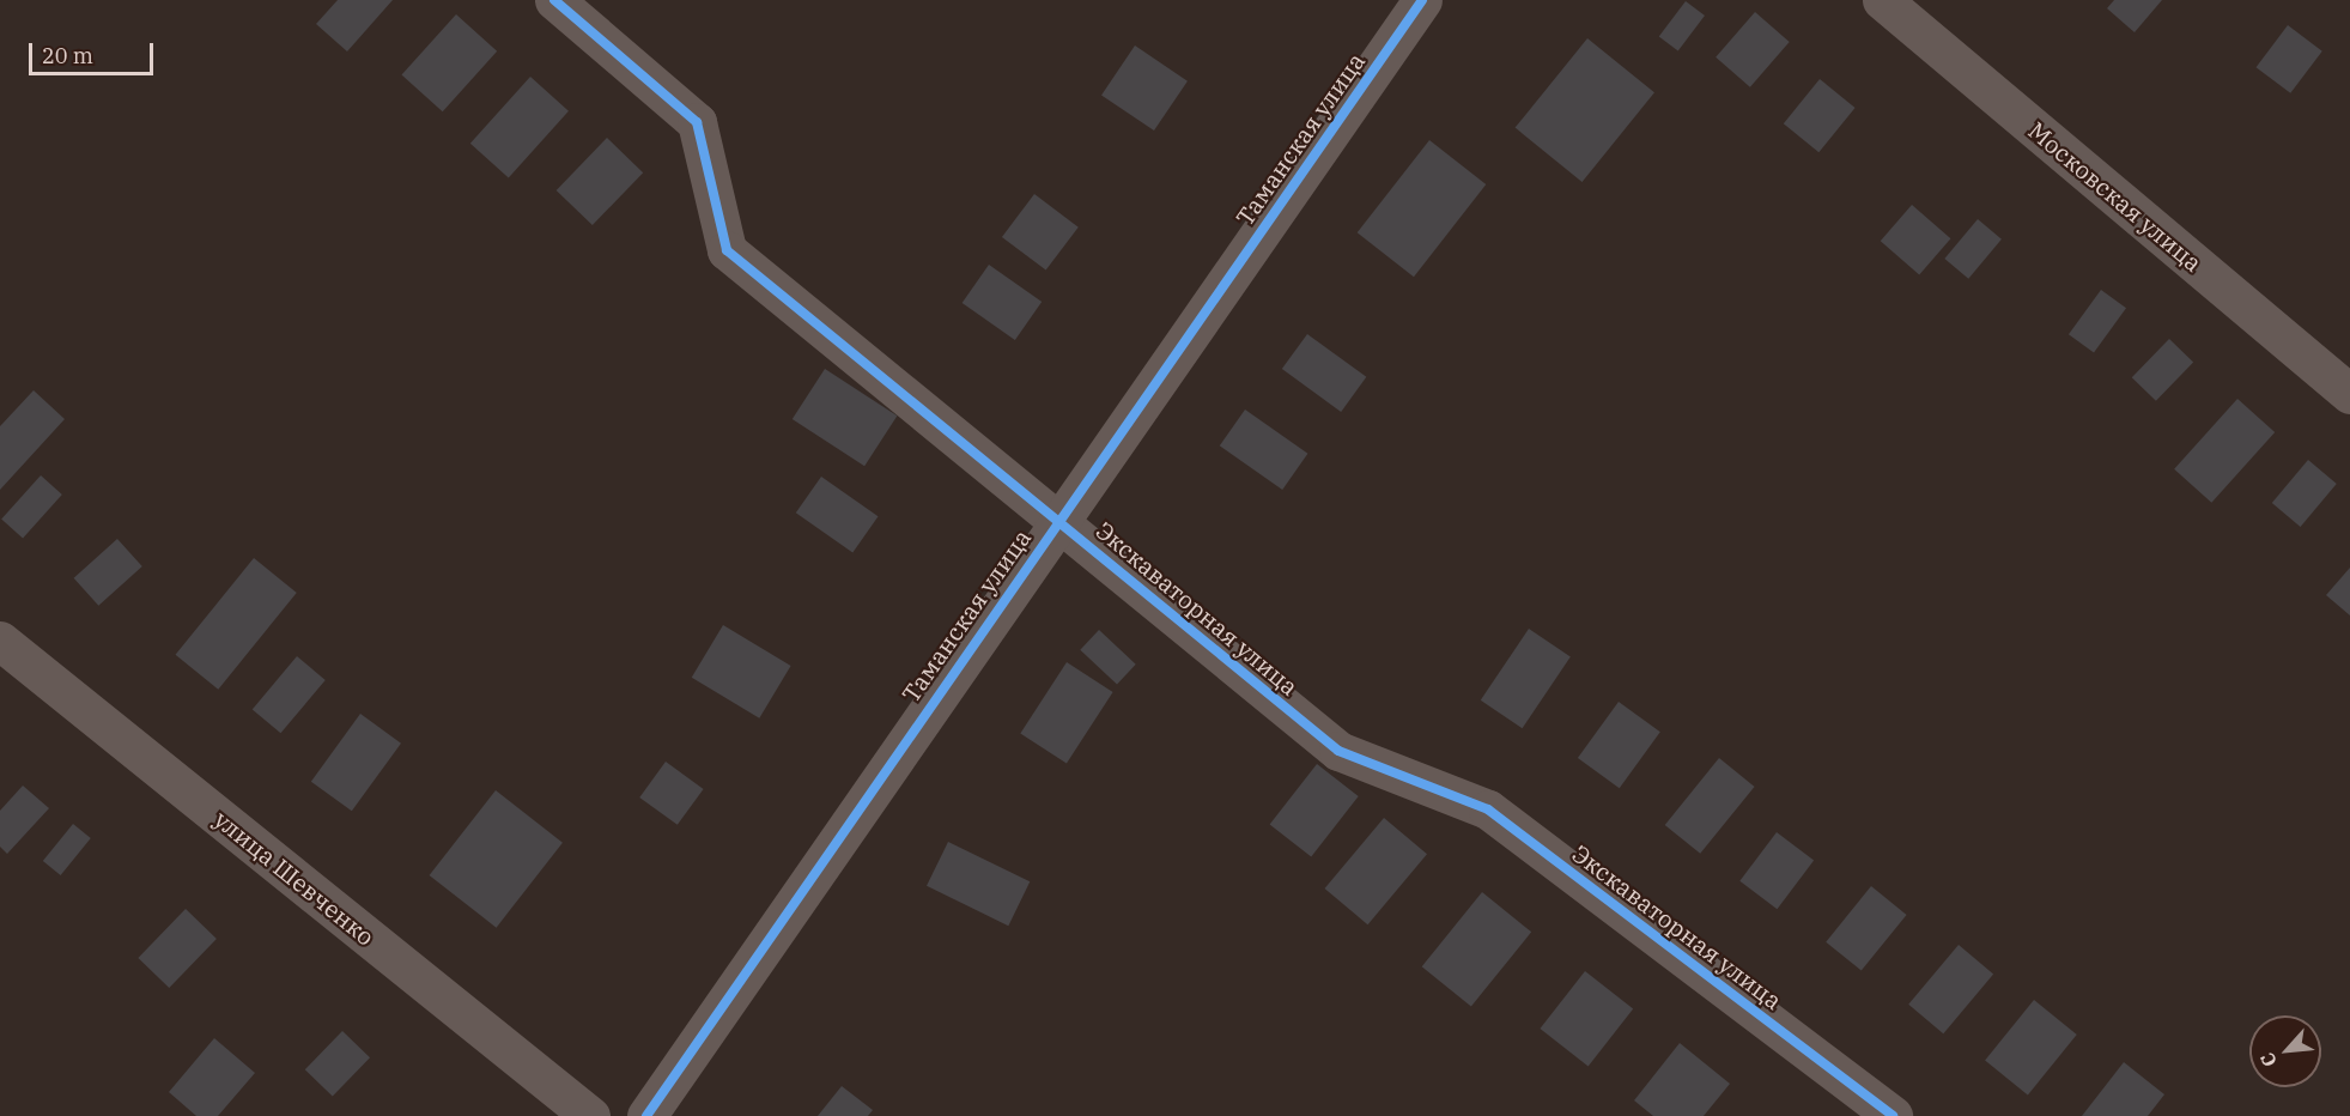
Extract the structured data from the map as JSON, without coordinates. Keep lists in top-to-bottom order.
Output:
{
  "streets": {
    "street": [
      "Таманская улица",
      "Московская улица",
      "Экскаваторная улица",
      "улица Шевченко"
    ]
  },
  "crossings": [
    ["Таманская улица", "Экскаваторная улица"]
  ],
  "scale_bar": "20 m",
  "north": "bottom left"
}
